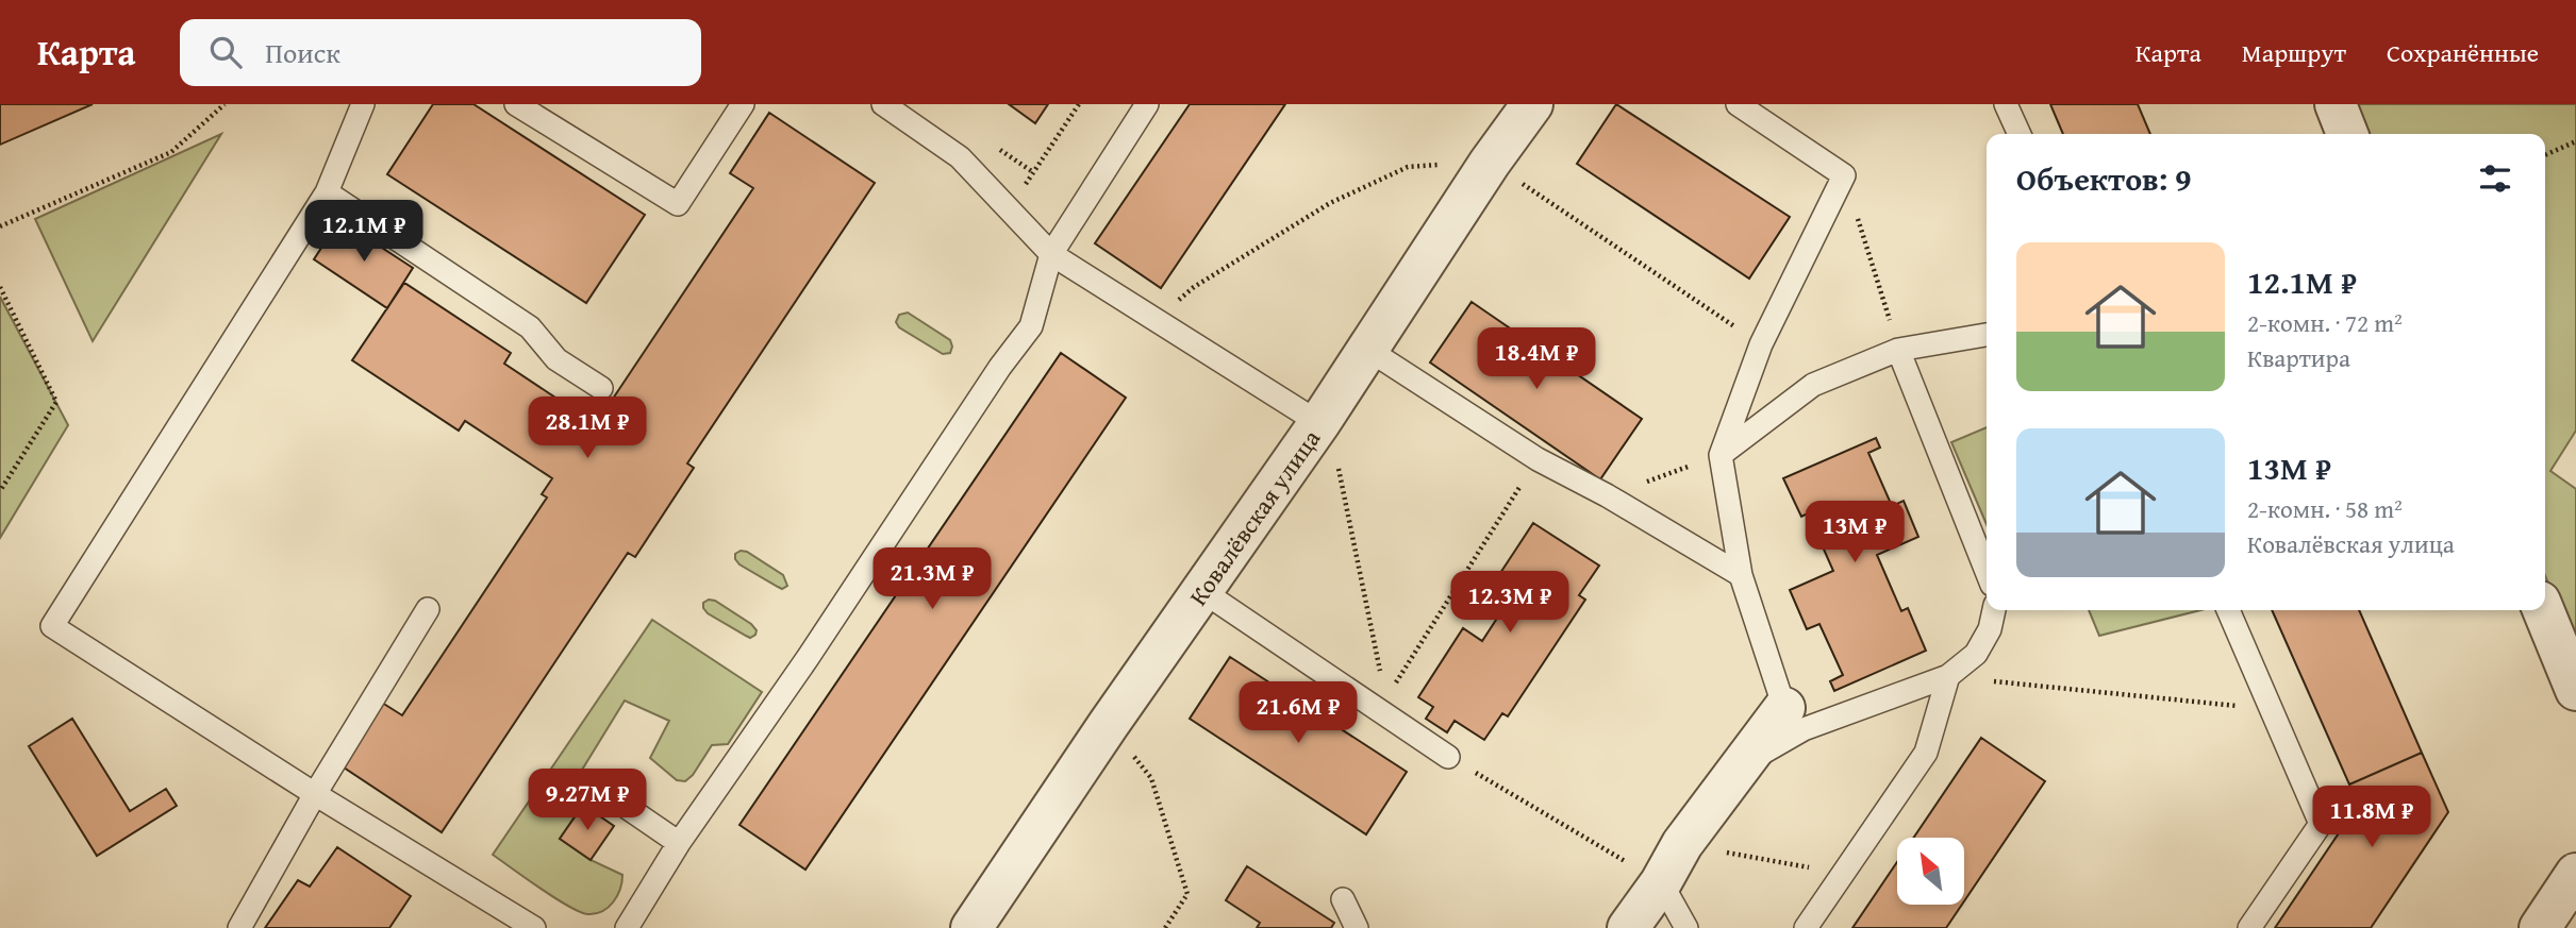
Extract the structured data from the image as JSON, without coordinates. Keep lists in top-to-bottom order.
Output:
{
  "streets": {
    "street": ["Ковалёвская улица"]
  },
  "north": "top left",
  "page": {
    "header": "Карта",
    "search": "Поиск",
    "nav": ["Карта", "Маршрут", "Сохранённые"],
    "heading": "Объектов: 9",
    "price": [
      "12.1M ₽",
      "18.4M ₽",
      "28.1M ₽",
      "13M ₽",
      "21.3M ₽",
      "12.3M ₽",
      "21.6M ₽",
      "9.27M ₽",
      "11.8M ₽"
    ],
    "list": [
      {
        "name": "12.1M ₽",
        "note": "2-комн. · 72 m² · Квартира"
      },
      {
        "name": "13M ₽",
        "note": "2-комн. · 58 m² · Ковалёвская улица"
      }
    ]
  }
}
